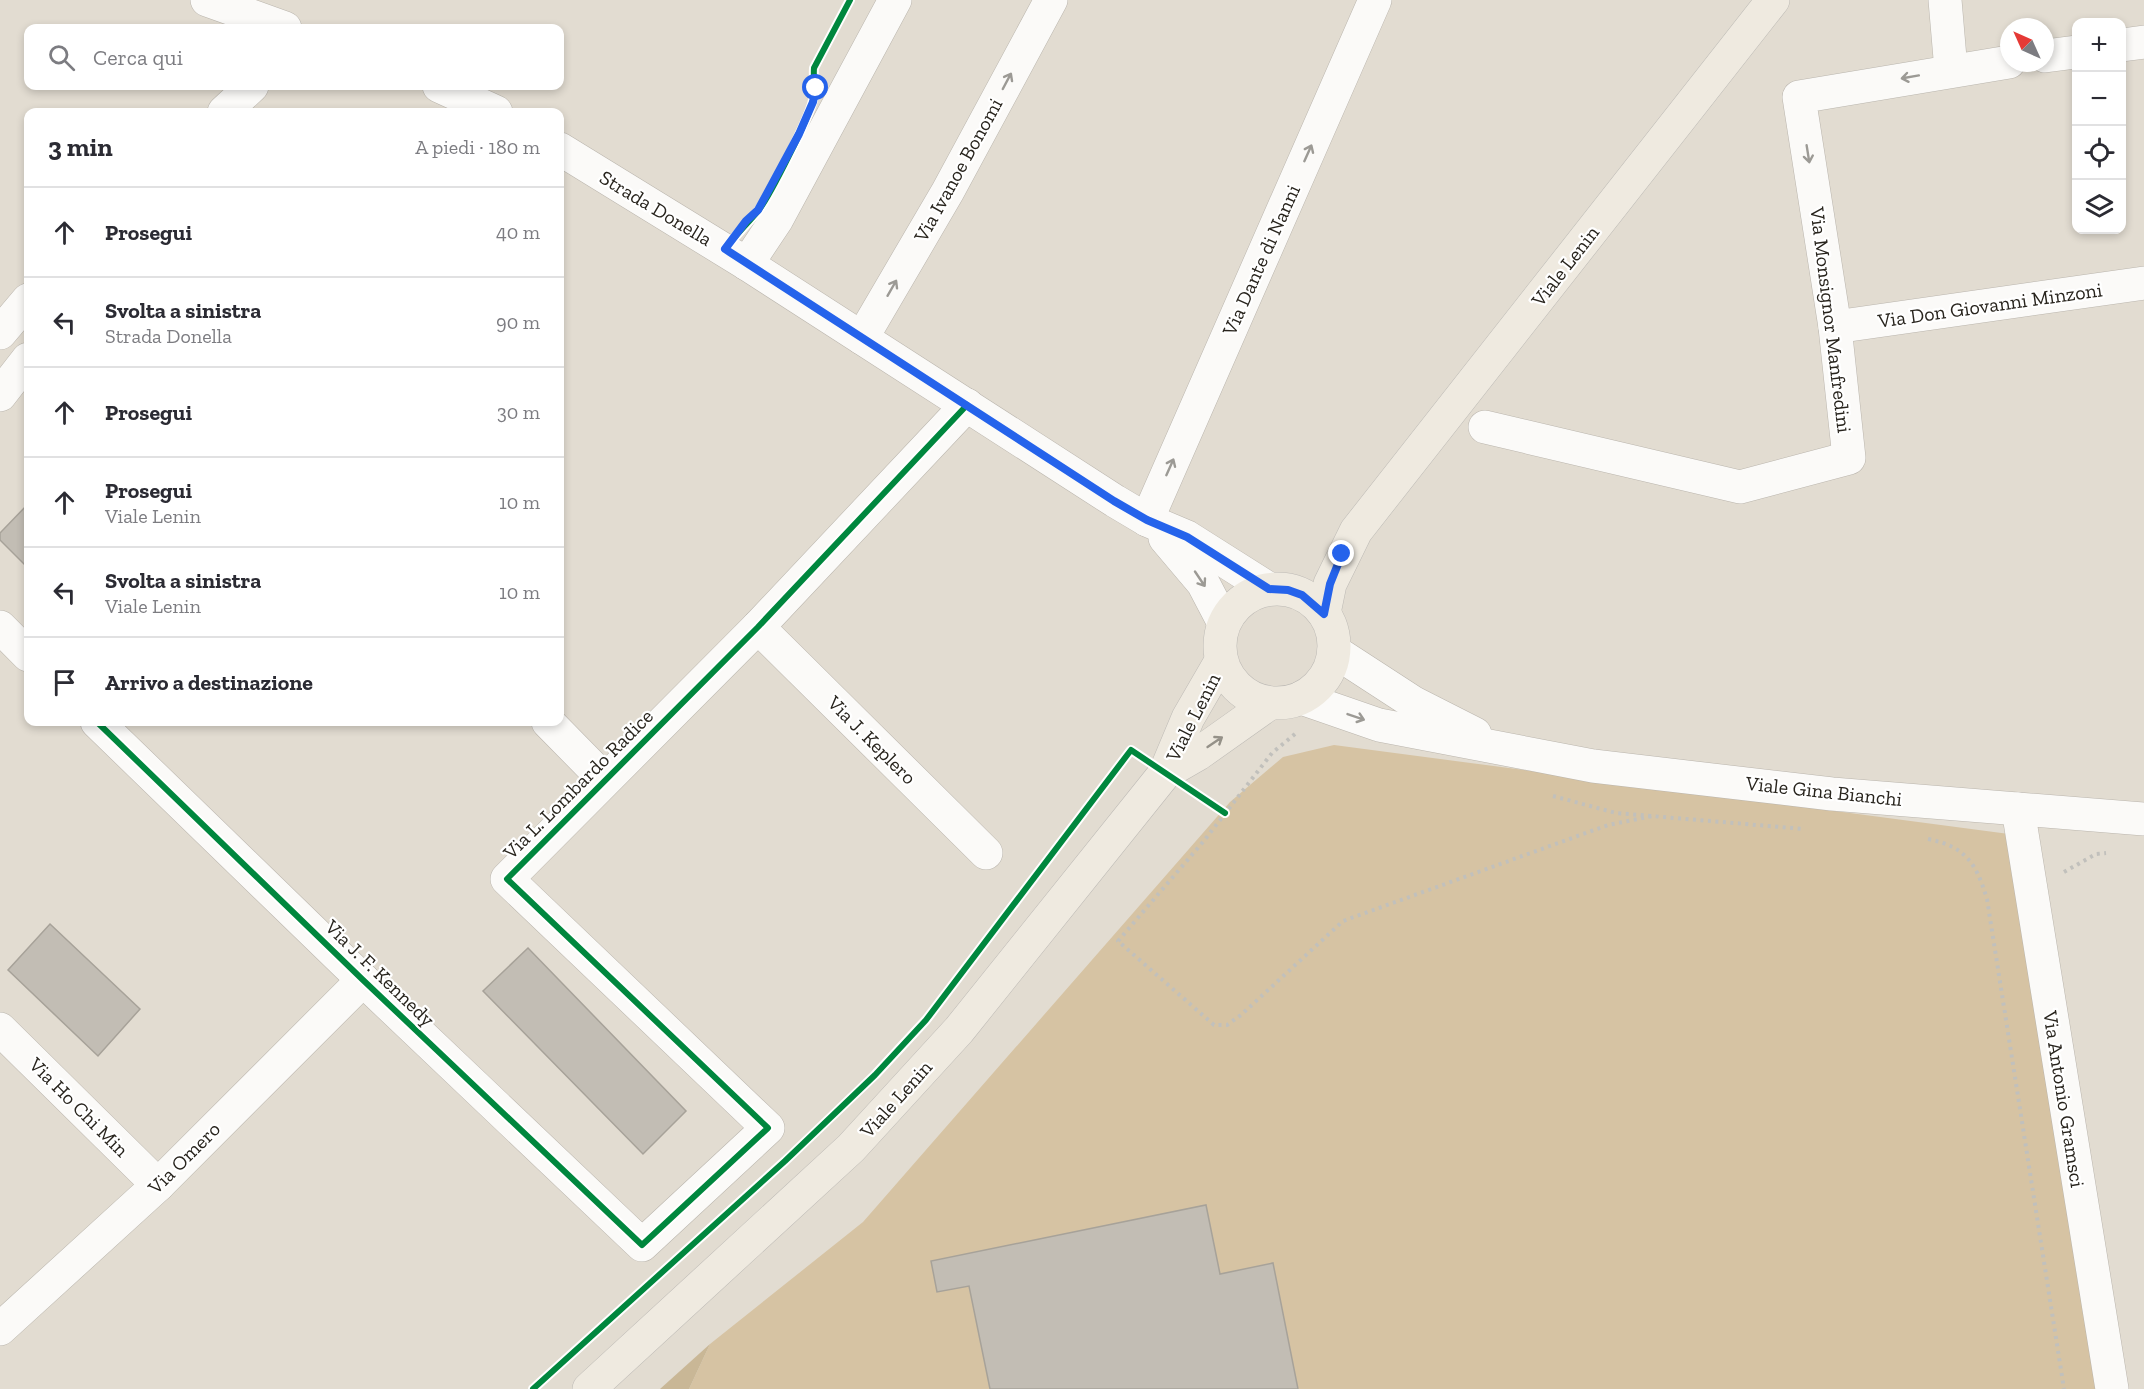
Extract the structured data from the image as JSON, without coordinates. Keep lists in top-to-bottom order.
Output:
{
  "streets": {
    "main road": ["Viale Lenin"],
    "street": [
      "Via Ivanoe Bonomi",
      "Strada Donella",
      "Via Dante di Nanni",
      "Via Don Giovanni Minzoni",
      "Via Monsignor Manfredini",
      "Via J. Keplero",
      "Via L. Lombardo Radice",
      "Viale Gina Bianchi",
      "Via J. F. Kennedy",
      "Via Antonio Gramsci",
      "Via Ho Chi Min",
      "Via Omero"
    ]
  },
  "crossings": [
    ["Via Ivanoe Bonomi", "Strada Donella"],
    ["Strada Donella", "Via Dante di Nanni"],
    ["Strada Donella", "Via L. Lombardo Radice"],
    ["Viale Lenin", "Viale Gina Bianchi"],
    ["Via Don Giovanni Minzoni", "Via Monsignor Manfredini"],
    ["Via J. Keplero", "Via L. Lombardo Radice"],
    ["Via L. Lombardo Radice", "Via J. F. Kennedy"],
    ["Viale Gina Bianchi", "Via Antonio Gramsci"],
    ["Via J. F. Kennedy", "Via Omero"],
    ["Via Ho Chi Min", "Via Omero"]
  ],
  "one_way": ["Via Dante di Nanni"],
  "north": "top left",
  "page": {
    "map_buttons": ["+", "−"],
    "search": "Cerca qui",
    "heading": ["3 min", "A piedi · 180 m"],
    "list": [
      ["Prosegui", "40 m"],
      ["Svolta a sinistra", "Strada Donella", "90 m"],
      ["Prosegui", "30 m"],
      ["Prosegui", "Viale Lenin", "10 m"],
      ["Svolta a sinistra", "Viale Lenin", "10 m"],
      "Arrivo a destinazione"
    ]
  }
}
